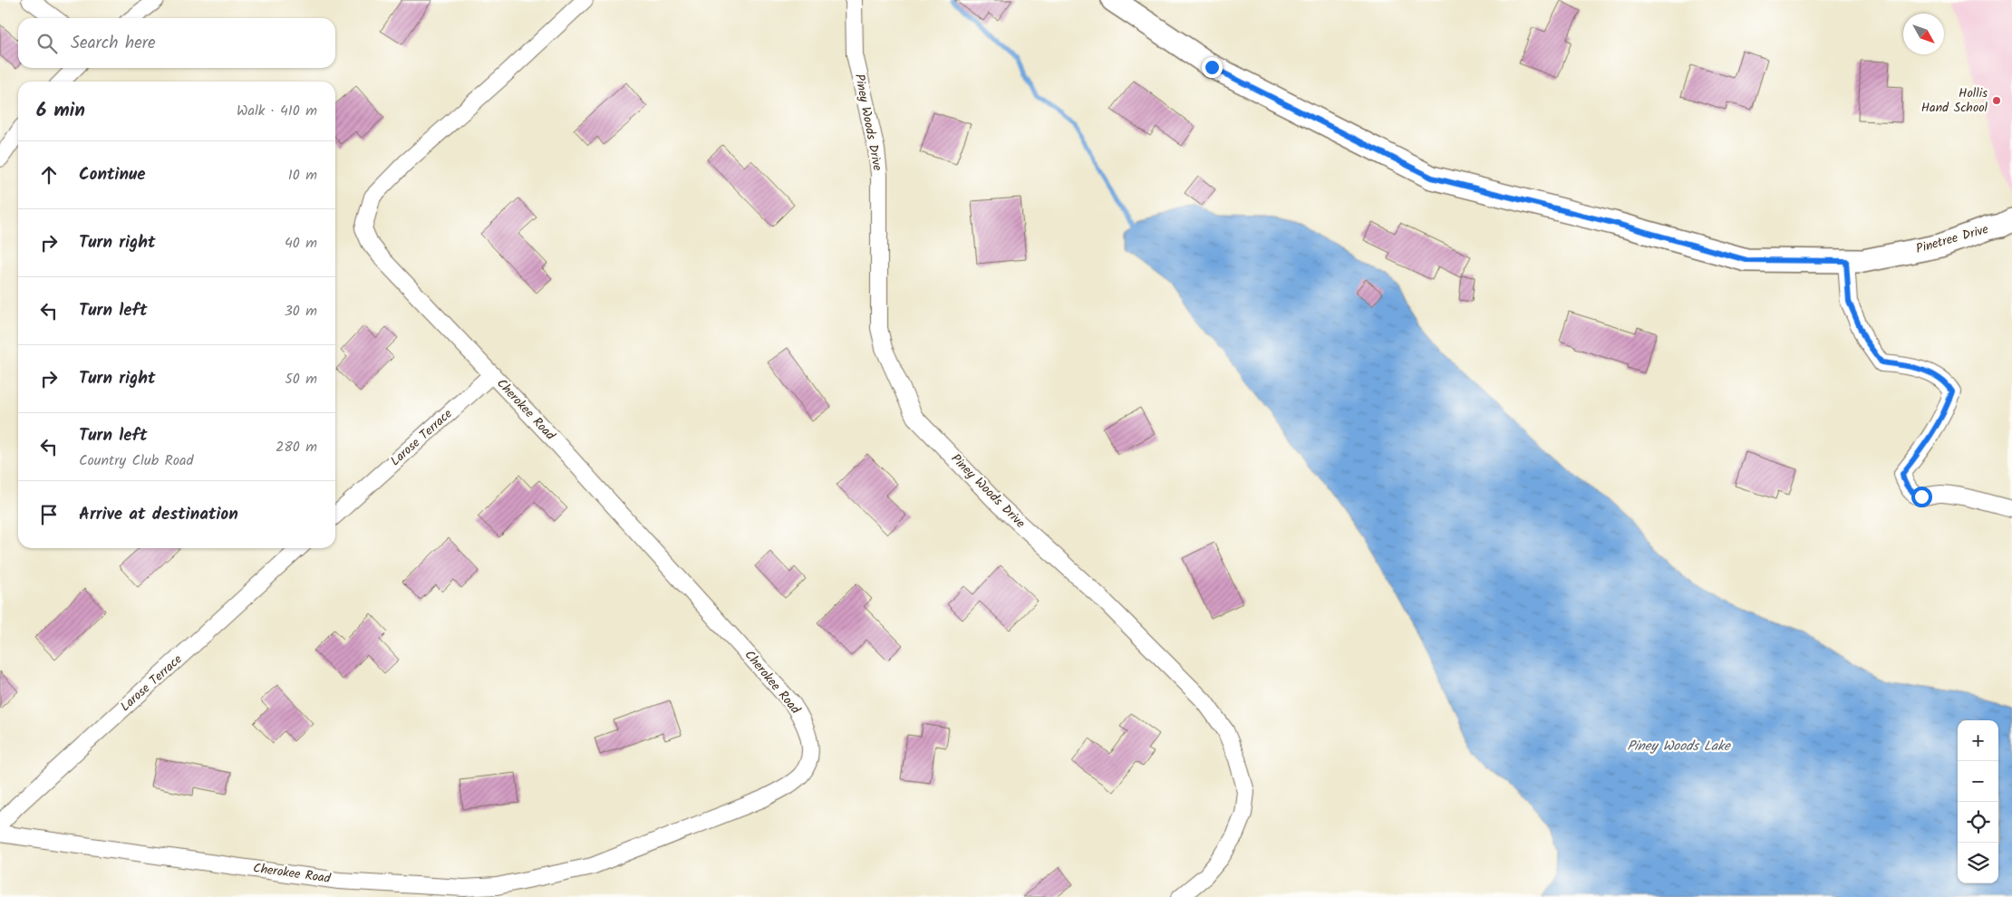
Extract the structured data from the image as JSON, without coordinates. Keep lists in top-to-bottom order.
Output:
{
  "streets": {
    "street": [
      "Piney Woods Drive",
      "Pinetree Drive",
      "Cherokee Road",
      "Larose Terrace"
    ]
  },
  "crossings": [
    ["Cherokee Road", "Larose Terrace"]
  ],
  "water": ["Piney Woods Lake"],
  "places": ["Hollis Hand School"],
  "north": "bottom right",
  "page": {
    "search": "Search here",
    "heading": ["6 min", "Walk · 410 m"],
    "list": [
      ["Continue", "10 m"],
      ["Turn right", "40 m"],
      ["Turn left", "30 m"],
      ["Turn right", "50 m"],
      ["Turn left", "Country Club Road", "280 m"],
      "Arrive at destination"
    ],
    "map_buttons": ["+", "−"]
  }
}
